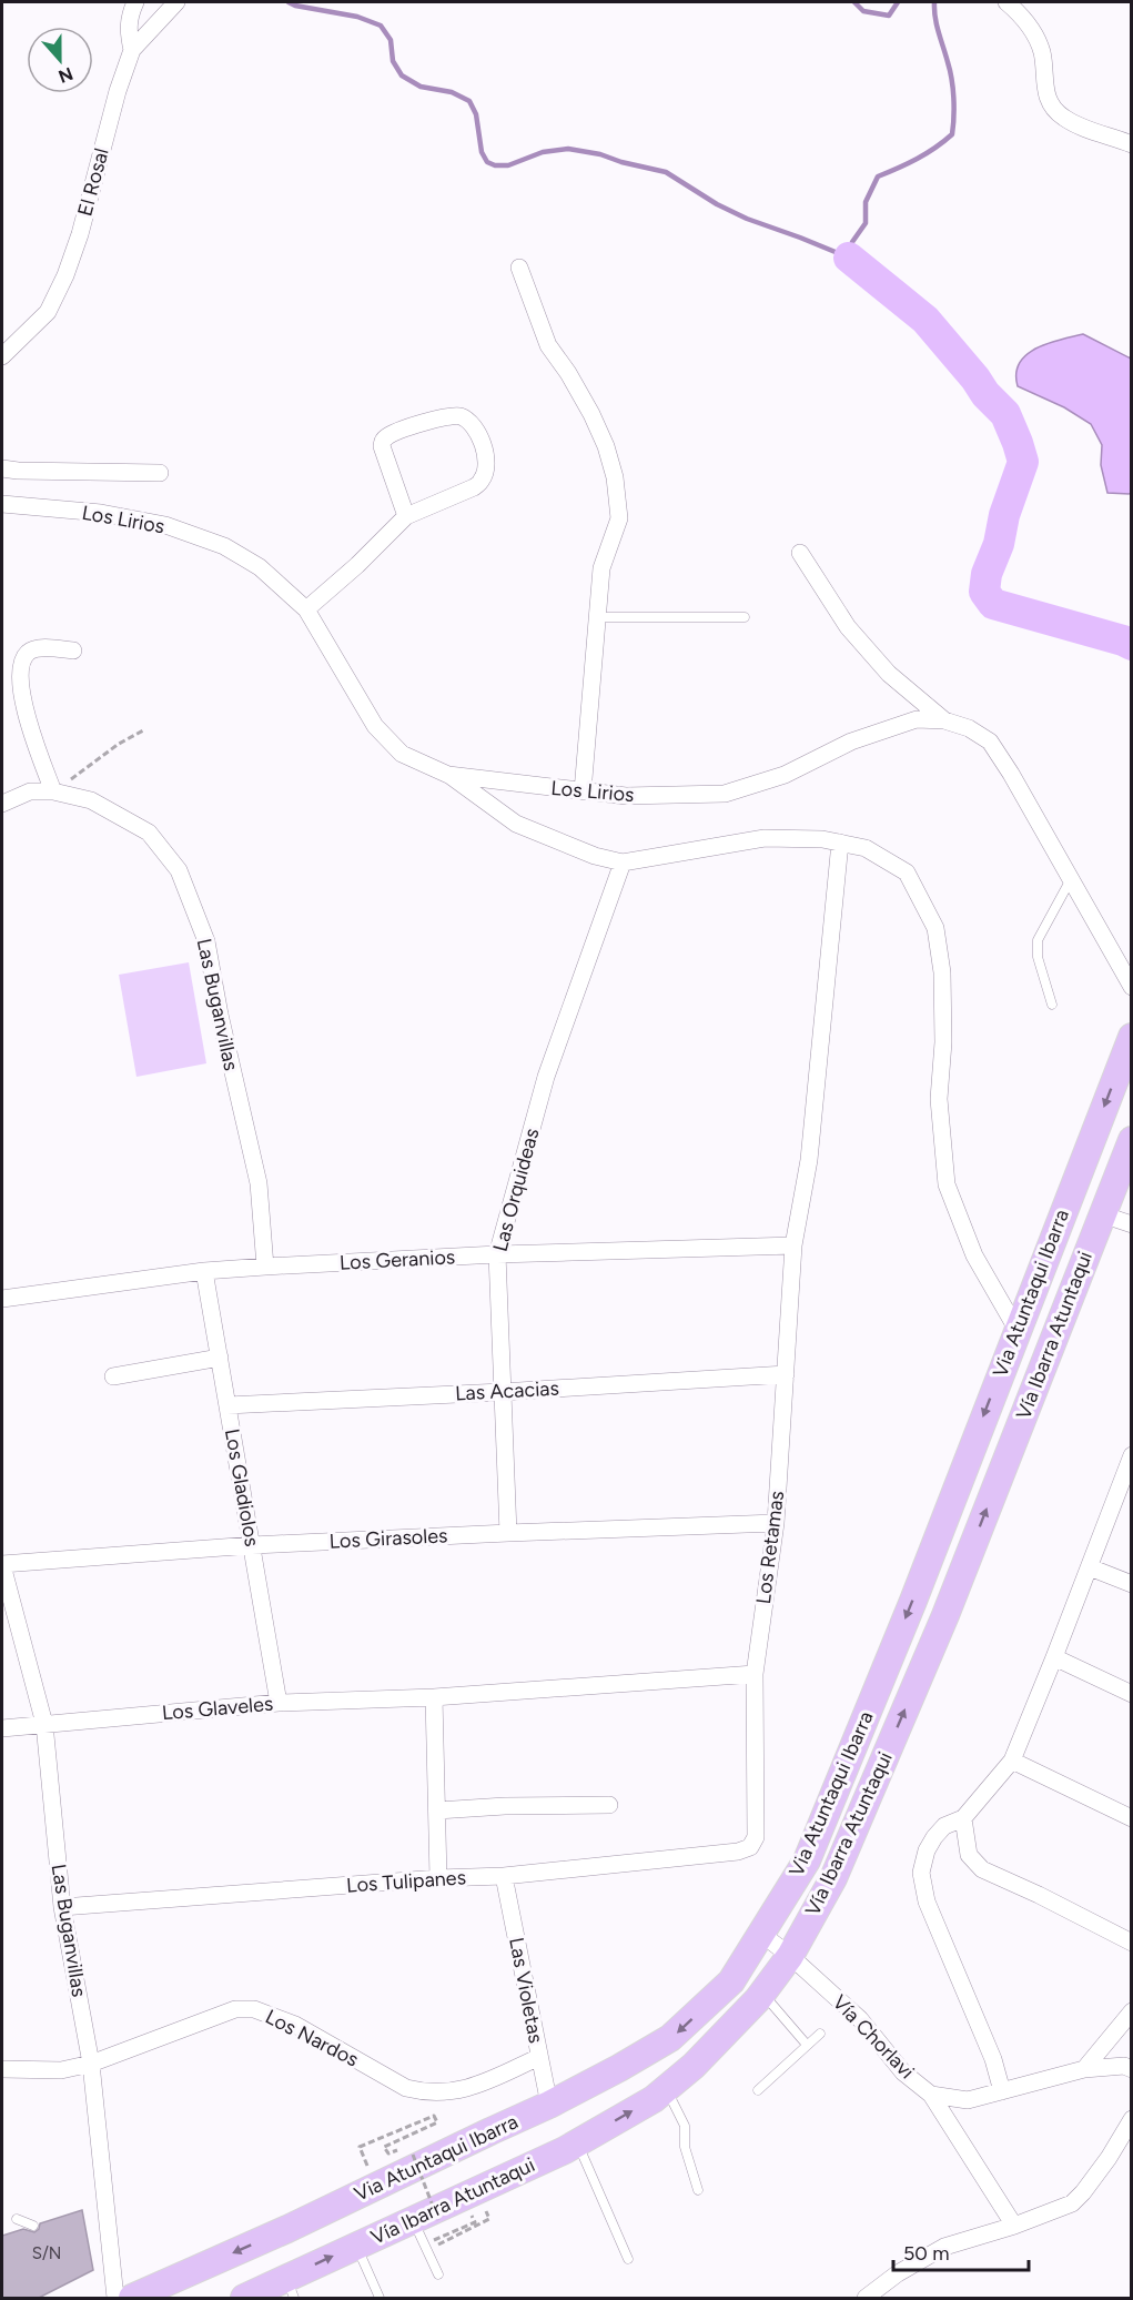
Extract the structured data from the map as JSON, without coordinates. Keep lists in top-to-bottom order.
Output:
{
  "streets": {
    "highway": ["Via Atuntaqui Ibarra", "Vía Ibarra Atuntaqui"],
    "street": [
      "El Rosal",
      "Los Lirios",
      "Las Buganvillas",
      "Las Orquideas",
      "Los Geranios",
      "Las Acacias",
      "Los Gladiolos",
      "Los Girasoles",
      "Los Retamas",
      "Los Glaveles",
      "Los Tulipanes",
      "Las Violetas",
      "Vía Chorlavi",
      "Los Nardos"
    ]
  },
  "crossings": [
    ["Las Buganvillas", "Los Geranios"],
    ["Las Buganvillas", "Los Girasoles"],
    ["Las Buganvillas", "Los Glaveles"],
    ["Las Buganvillas", "Los Tulipanes"],
    ["Las Buganvillas", "Los Nardos"],
    ["Las Orquideas", "Los Geranios"],
    ["Las Orquideas", "Las Acacias"],
    ["Las Orquideas", "Los Girasoles"],
    ["Los Geranios", "Los Gladiolos"],
    ["Los Geranios", "Los Retamas"],
    ["Via Atuntaqui Ibarra", "Las Violetas"],
    ["Via Atuntaqui Ibarra", "Vía Chorlavi"],
    ["Vía Ibarra Atuntaqui", "Vía Chorlavi"],
    ["Las Acacias", "Los Gladiolos"],
    ["Las Acacias", "Los Retamas"],
    ["Los Gladiolos", "Los Girasoles"],
    ["Los Gladiolos", "Los Glaveles"],
    ["Los Girasoles", "Los Retamas"],
    ["Los Retamas", "Los Glaveles"],
    ["Los Retamas", "Los Tulipanes"],
    ["Los Tulipanes", "Las Violetas"],
    ["Las Violetas", "Los Nardos"]
  ],
  "one_way": ["Via Atuntaqui Ibarra", "Vía Ibarra Atuntaqui"],
  "house_numbers": ["S/N"],
  "scale_bar": "50 m",
  "north": "bottom"
}
